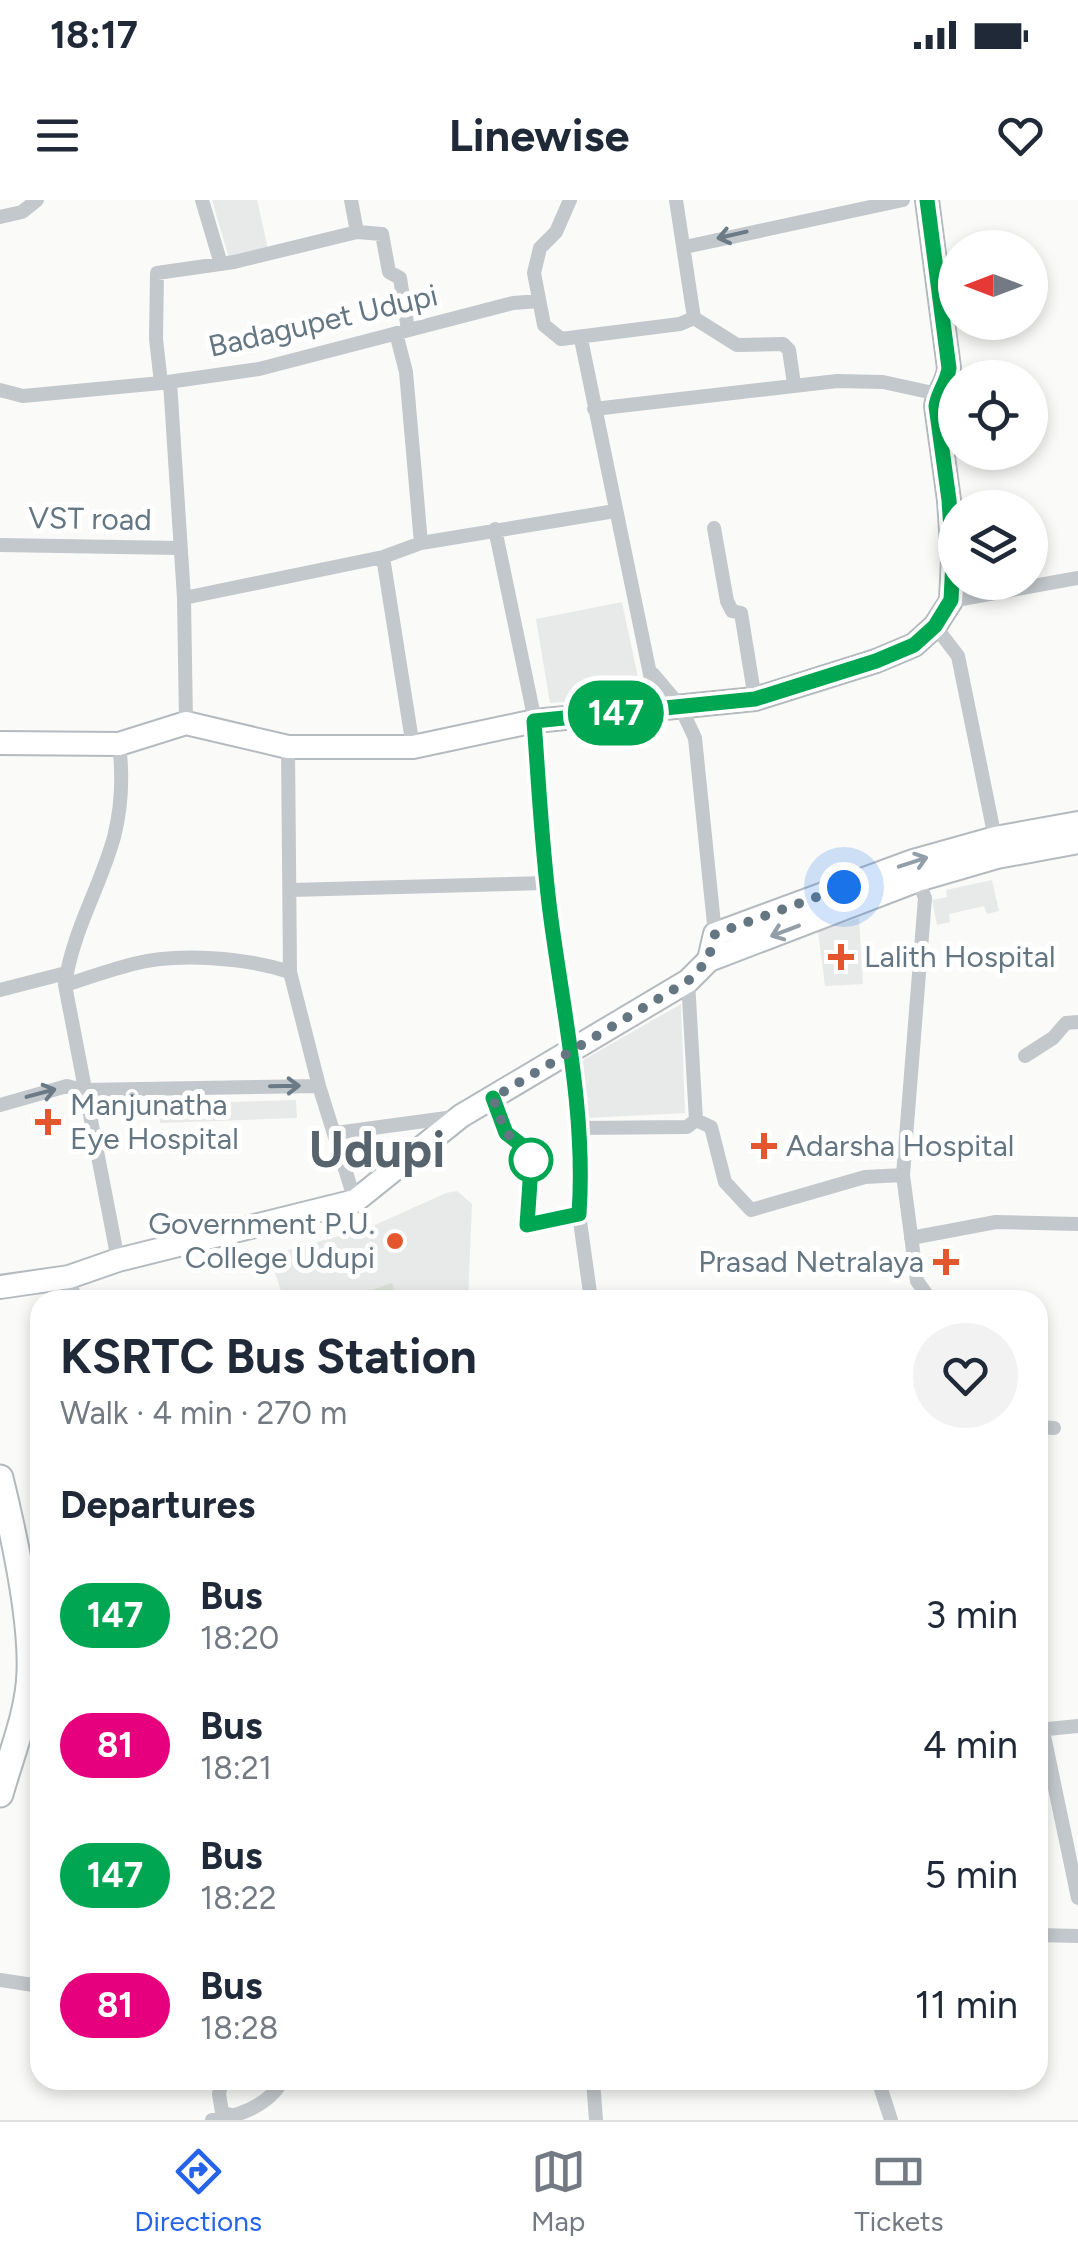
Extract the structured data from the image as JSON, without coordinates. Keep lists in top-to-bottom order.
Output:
{
  "streets": {
    "street": ["Badagupet Udupi", "VST road"]
  },
  "districts": ["Udupi"],
  "places": {
    "health": [
      "Lalith Hospital",
      "Manjunatha Eye Hospital",
      "Adarsha Hospital",
      "Prasad Netralaya"
    ],
    "other": ["Government P.U. College Udupi"]
  },
  "lines": ["bus line 147"],
  "north": "left",
  "page": {
    "status": "18:17",
    "header": "Linewise",
    "on_map": "147",
    "heading": [
      ["KSRTC Bus Station", "Walk · 4 min · 270 m"],
      "Departures"
    ],
    "list": [
      {
        "mark": "147",
        "name": "Bus",
        "note": "18:20",
        "value": "3 min"
      },
      {
        "mark": "81",
        "name": "Bus",
        "note": "18:21",
        "value": "4 min"
      },
      {
        "mark": "147",
        "name": "Bus",
        "note": "18:22",
        "value": "5 min"
      },
      {
        "mark": "81",
        "name": "Bus",
        "note": "18:28",
        "value": "11 min"
      }
    ],
    "tabs": ["Directions", "Map", "Tickets"]
  }
}
